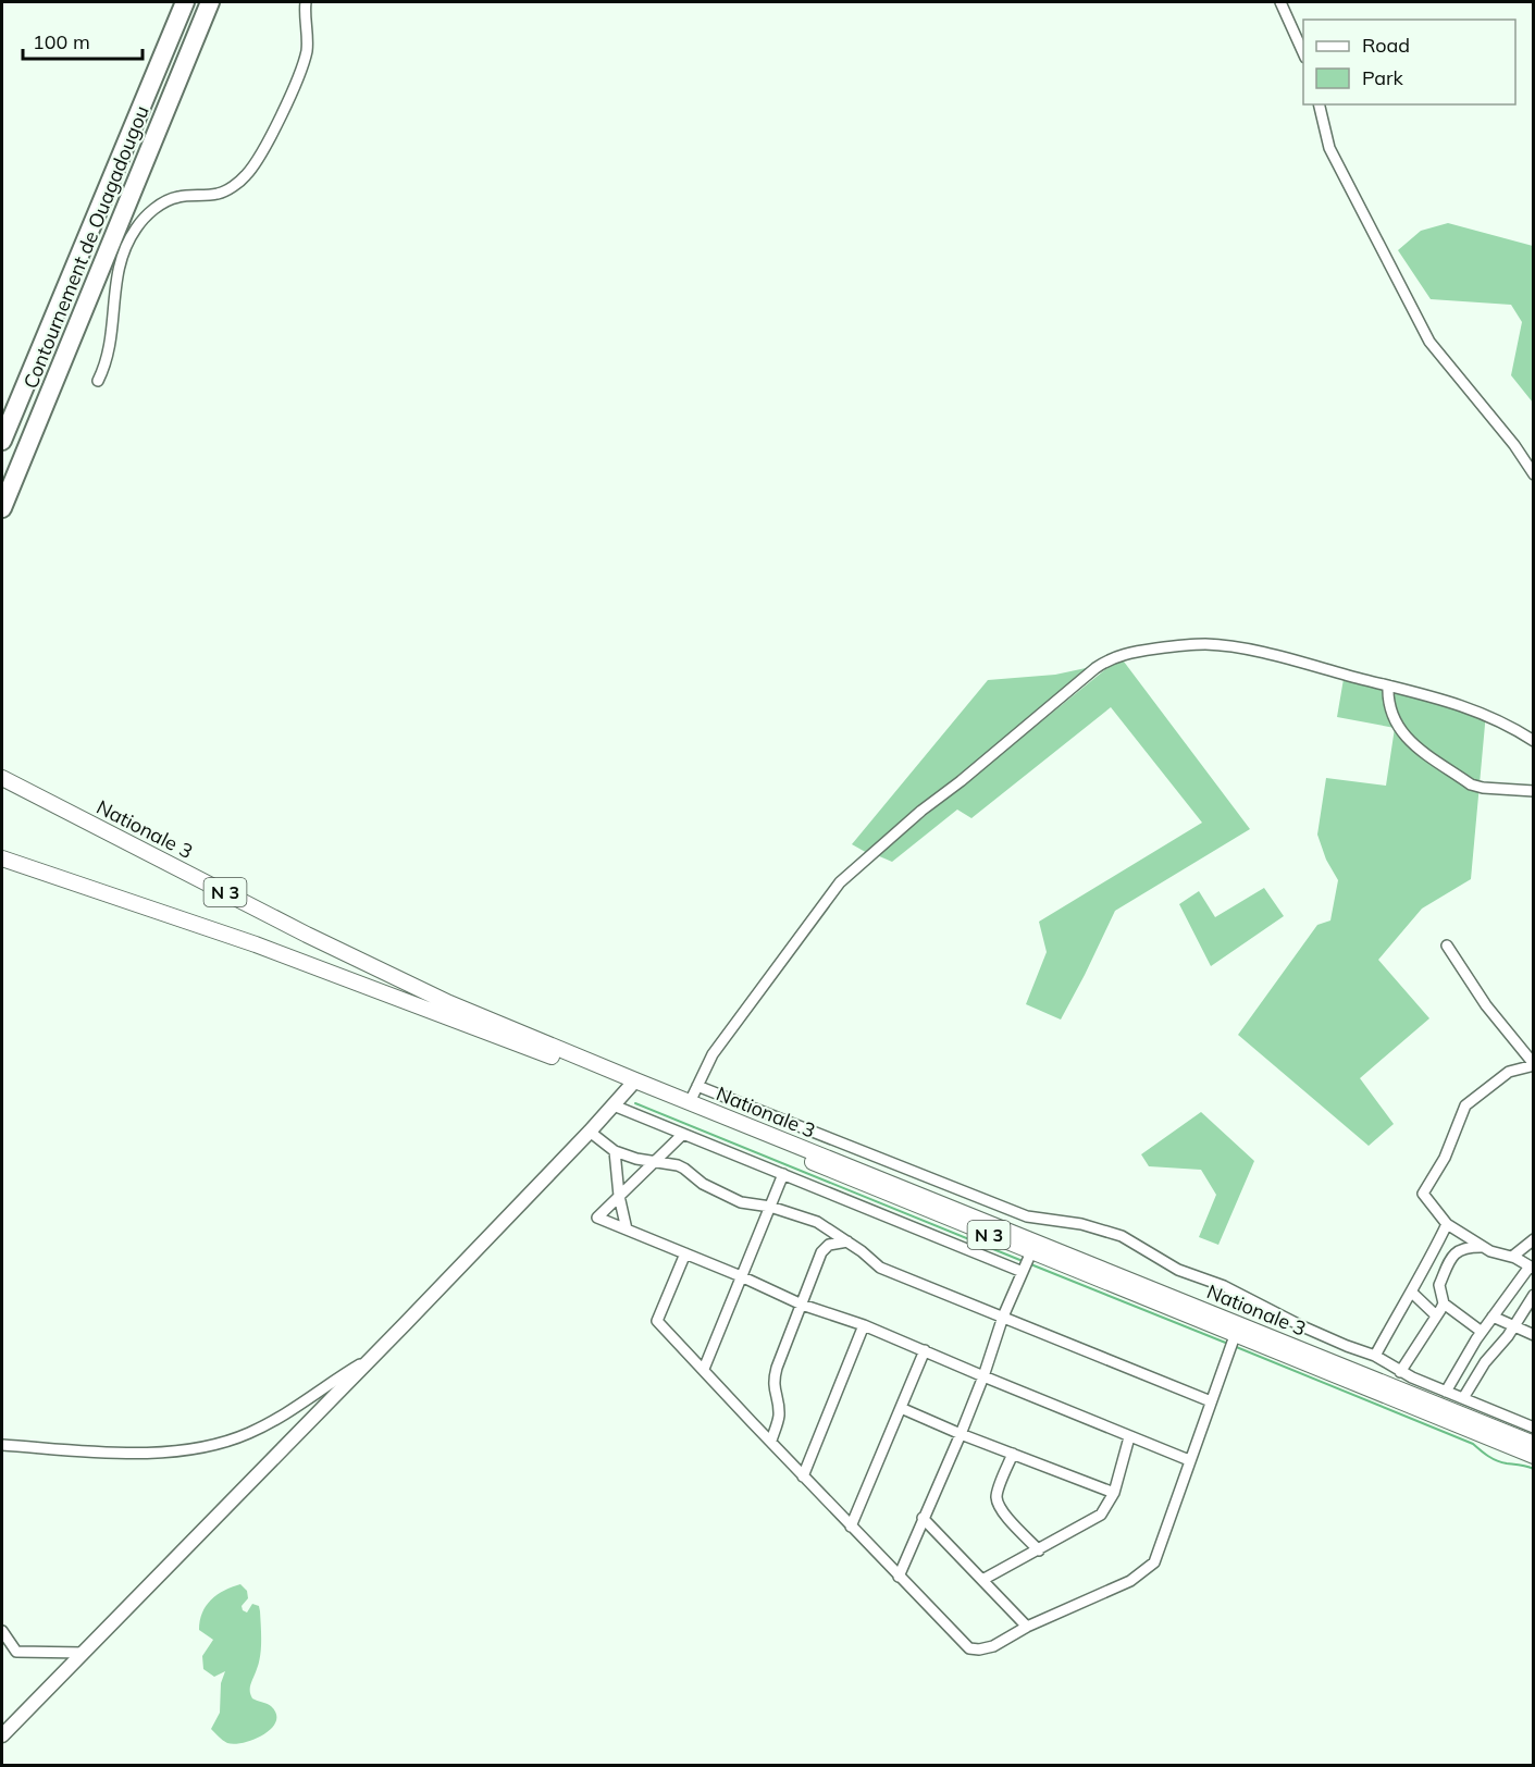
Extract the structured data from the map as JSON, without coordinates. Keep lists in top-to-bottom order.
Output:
{
  "streets": {
    "highway": ["Contournement de Ouagadougou"],
    "main road": ["Nationale 3", "N 3"]
  },
  "legend": ["Road", "Park"],
  "scale_bar": "100 m"
}
